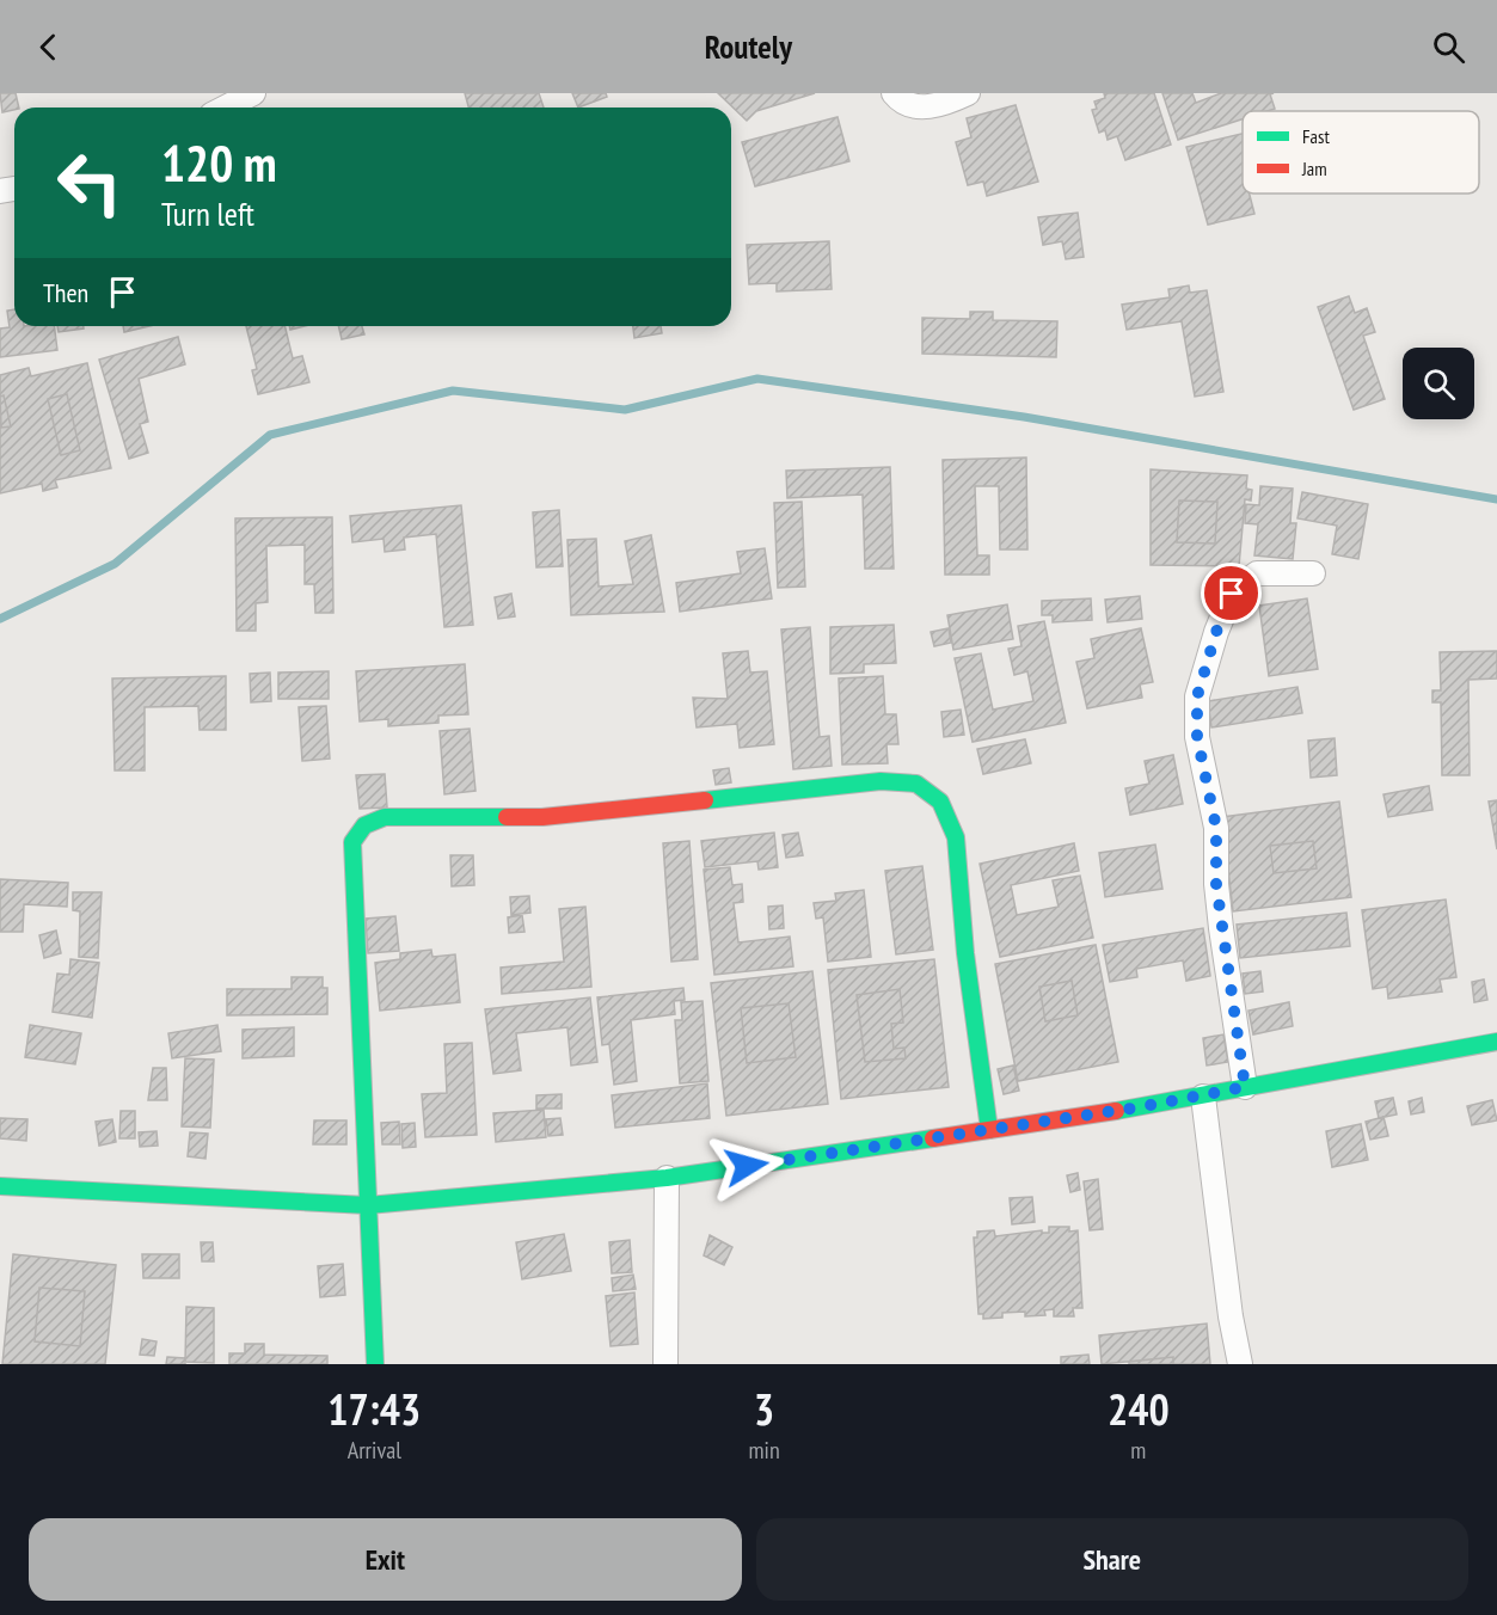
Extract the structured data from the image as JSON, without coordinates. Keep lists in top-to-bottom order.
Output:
{
  "legend": ["Fast", "Jam"],
  "page": {
    "header": "Routely",
    "turn": ["120 m", "Turn left"],
    "then": "Then",
    "eta": [
      "17:43",
      "Arrival",
      "3",
      "min",
      "240",
      "m"
    ],
    "buttons": ["Exit", "Share"]
  }
}
